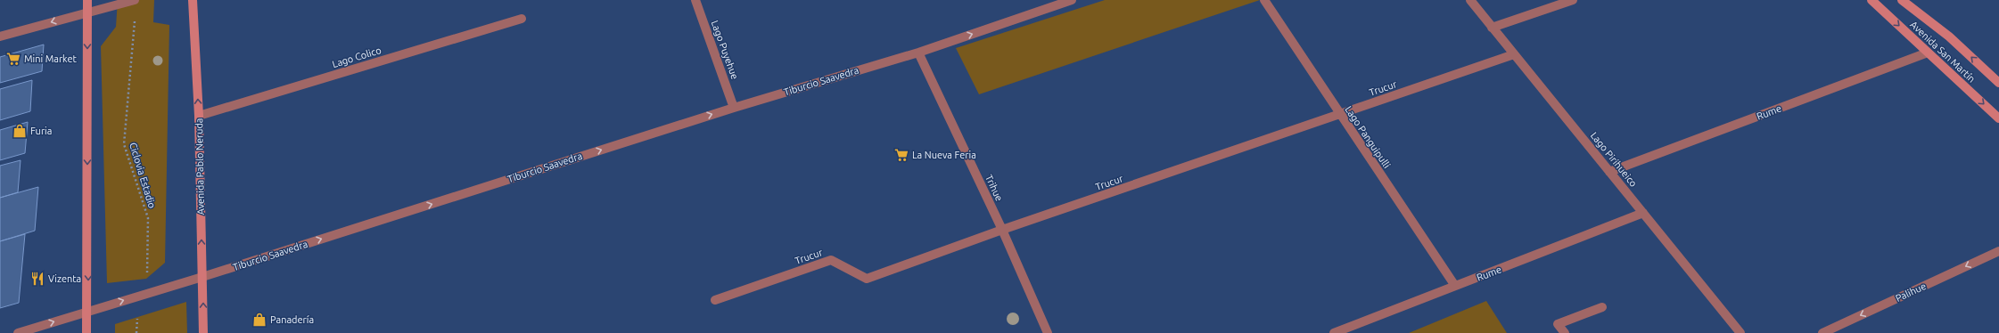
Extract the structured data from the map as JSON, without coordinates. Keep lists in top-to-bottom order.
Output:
{
  "streets": {
    "main road": ["Avenida San Martín", "Avenida Pablo Neruda"],
    "street": [
      "Lago Puyehue",
      "Lago Colico",
      "Tiburcio Saavedra",
      "Trucur",
      "Rume",
      "Lago Panguipulli",
      "Lago Pirihueico",
      "Trihue",
      "Palihue"
    ],
    "path": ["Ciclovia Estadio"]
  },
  "crossings": [
    ["Lago Puyehue", "Tiburcio Saavedra"],
    ["Avenida San Martín", "Rume"],
    ["Lago Colico", "Avenida Pablo Neruda"],
    ["Tiburcio Saavedra", "Avenida Pablo Neruda"],
    ["Tiburcio Saavedra", "Ciclovia Estadio"],
    ["Tiburcio Saavedra", "Trihue"],
    ["Trucur", "Lago Panguipulli"],
    ["Trucur", "Lago Pirihueico"],
    ["Trucur", "Trihue"],
    ["Rume", "Lago Panguipulli"],
    ["Rume", "Lago Pirihueico"]
  ],
  "one_way": ["Tiburcio Saavedra", "Avenida Pablo Neruda", "Palihue"],
  "places": {
    "supermarket": ["Mini Market", "La Nueva Feria"],
    "shop": ["Furia", "Panadería"],
    "restaurant": ["Vizenta"]
  }
}
